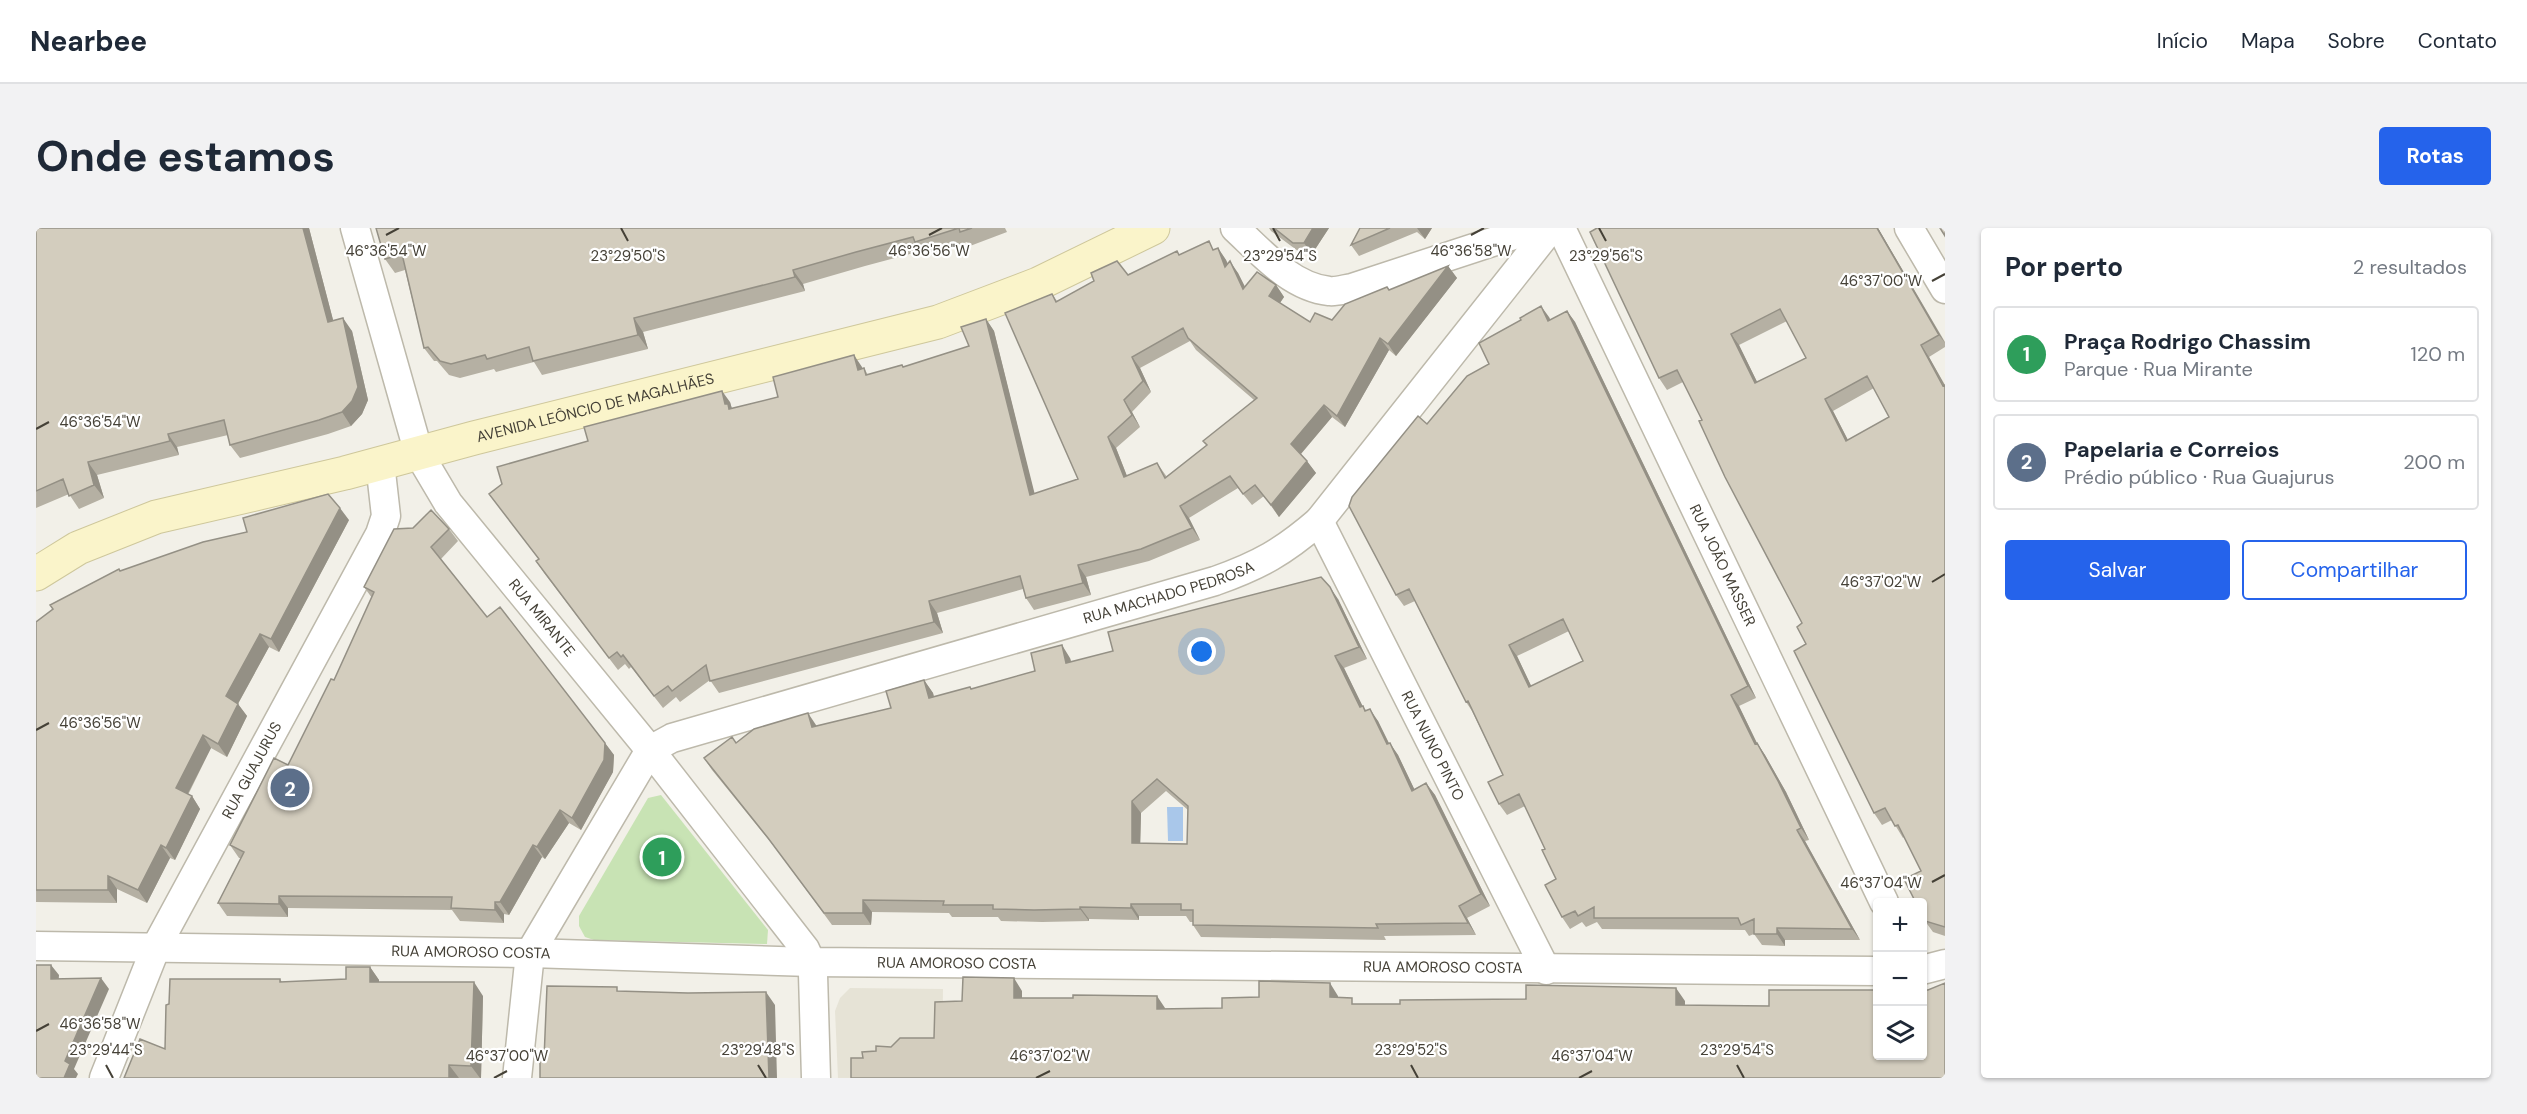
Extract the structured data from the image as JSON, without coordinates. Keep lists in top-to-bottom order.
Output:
{
  "streets": {
    "main road": ["AVENIDA LEÔNCIO DE MAGALHÃES"],
    "street": [
      "RUA JOÃO MASSER",
      "RUA MACHADO PEDROSA",
      "RUA MIRANTE",
      "RUA NUNO PINTO",
      "RUA GUAJURUS",
      "RUA AMOROSO COSTA"
    ]
  },
  "crossings": [
    ["AVENIDA LEÔNCIO DE MAGALHÃES", "RUA MIRANTE"],
    ["AVENIDA LEÔNCIO DE MAGALHÃES", "RUA GUAJURUS"],
    ["RUA MACHADO PEDROSA", "RUA MIRANTE"],
    ["RUA MACHADO PEDROSA", "RUA NUNO PINTO"],
    ["RUA MIRANTE", "RUA AMOROSO COSTA"],
    ["RUA NUNO PINTO", "RUA AMOROSO COSTA"],
    ["RUA GUAJURUS", "RUA AMOROSO COSTA"]
  ],
  "page": {
    "header": "Nearbee",
    "nav": [
      "Início",
      "Mapa",
      "Sobre",
      "Contato"
    ],
    "buttons": [
      "Rotas",
      ["Salvar", "Compartilhar"]
    ],
    "title": "Onde estamos",
    "heading": ["Por perto", "2 resultados"],
    "list": [
      {
        "mark": "1",
        "name": "Praça Rodrigo Chassim",
        "note": "Parque · Rua Mirante",
        "value": "120 m"
      },
      {
        "mark": "2",
        "name": "Papelaria e Correios",
        "note": "Prédio público · Rua Guajurus",
        "value": "200 m"
      }
    ],
    "pins": ["2", "1"],
    "map_buttons": ["+", "−"]
  },
  "coordinates": [
    "46°36'54\"W",
    "46°36'56\"W",
    "46°36'58\"W",
    "23°29'50\"S",
    "23°29'54\"S",
    "23°29'56\"S",
    "46°37'00\"W",
    "46°37'02\"W",
    "46°37'04\"W",
    "23°29'44\"S",
    "23°29'48\"S",
    "23°29'52\"S"
  ]
}
